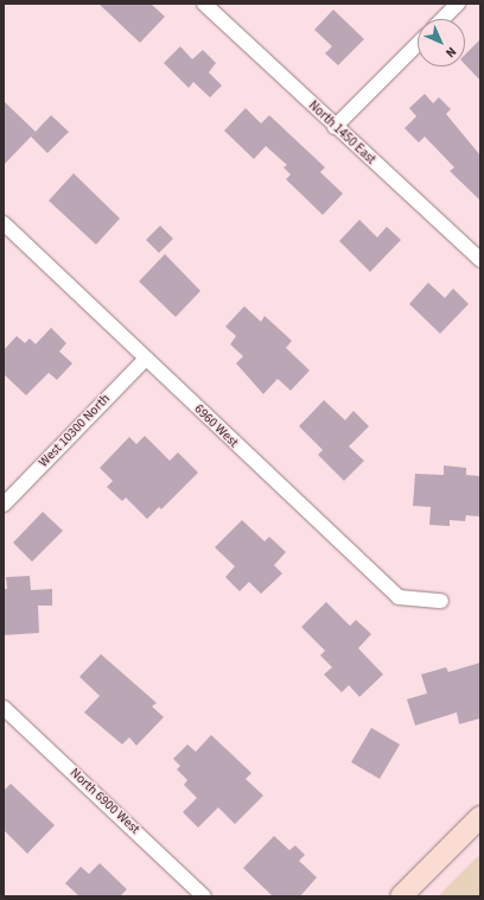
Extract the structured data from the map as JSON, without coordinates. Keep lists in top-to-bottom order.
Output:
{
  "streets": {
    "street": [
      "North 1450 East",
      "6960 West",
      "West 10300 North",
      "North 6900 West"
    ]
  },
  "crossings": [
    ["6960 West", "West 10300 North"]
  ],
  "north": "bottom right"
}
